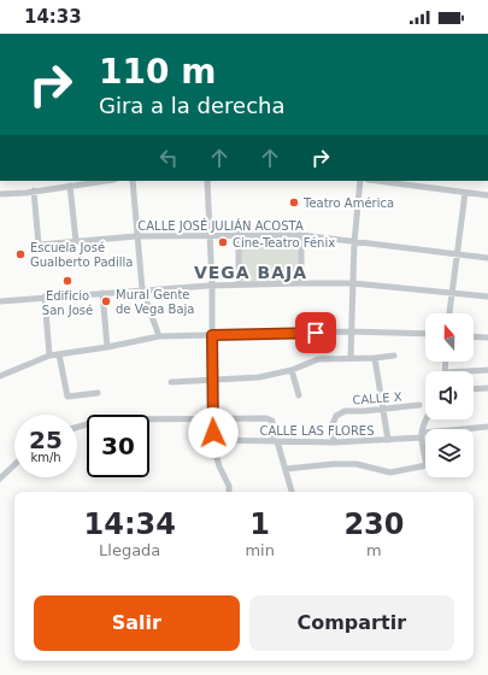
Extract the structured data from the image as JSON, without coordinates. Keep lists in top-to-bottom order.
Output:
{
  "streets": {
    "street": ["CALLE JOSÉ JULIÁN ACOSTA", "CALLE X", "CALLE LAS FLORES"]
  },
  "crossings": [
    ["CALLE X", "CALLE LAS FLORES"]
  ],
  "districts": ["VEGA BAJA"],
  "places": [
    "Teatro América",
    "Cine-Teatro Fénix",
    "Escuela José Gualberto Padilla",
    "Edificio San José",
    "Mural Gente de Vega Baja"
  ],
  "north": "top",
  "page": {
    "status": "14:33",
    "turn": ["110 m", "Gira a la derecha"],
    "speed": "25 km/h",
    "limit": "30",
    "eta": [
      "14:34",
      "Llegada",
      "1",
      "min",
      "230",
      "m"
    ],
    "buttons": ["Salir", "Compartir"]
  }
}
